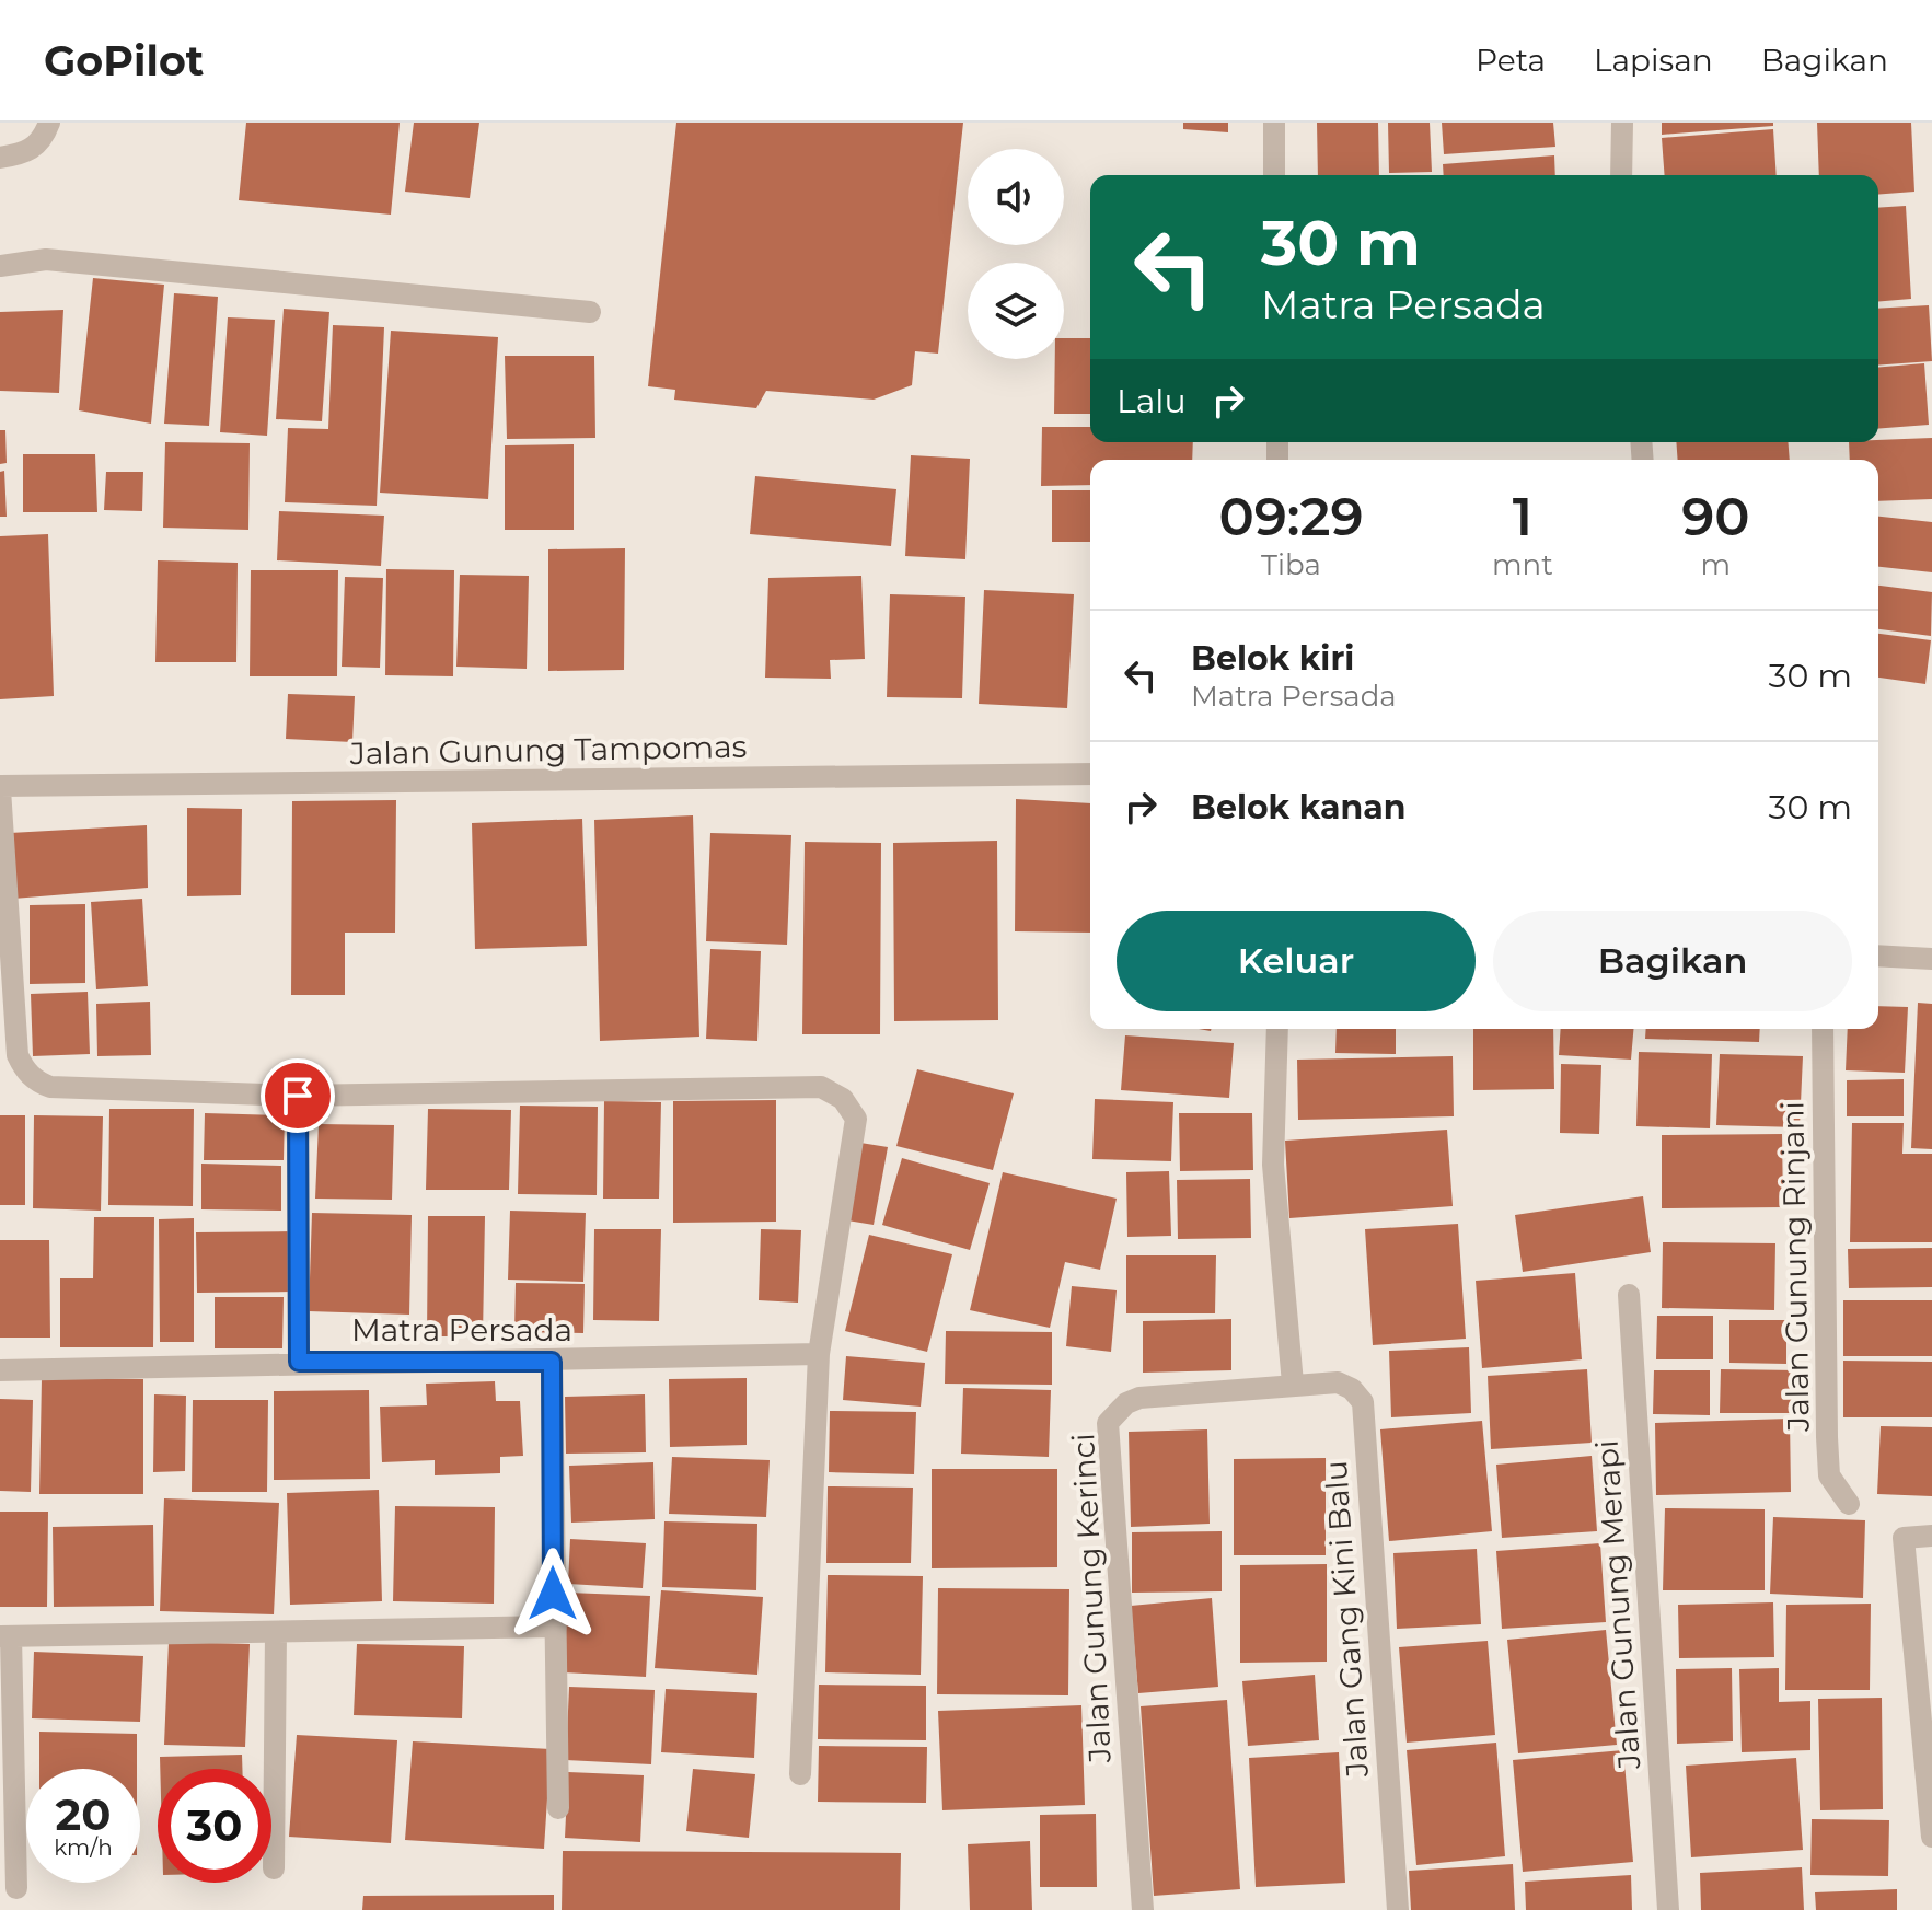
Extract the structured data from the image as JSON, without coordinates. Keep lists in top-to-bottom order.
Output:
{
  "streets": {
    "street": [
      "Jalan Gunung Tampomas",
      "Jalan Gunung Rinjani",
      "Matra Persada",
      "Jalan Gunung Kerinci",
      "Jalan Gunung Merapi",
      "Jalan Gang Kini Balu"
    ]
  },
  "crossings": [
    ["Jalan Gunung Kerinci", "Jalan Gang Kini Balu"]
  ],
  "page": {
    "header": "GoPilot",
    "nav": ["Peta", "Lapisan", "Bagikan"],
    "turn": ["30 m", "Matra Persada"],
    "then": "Lalu",
    "eta": [
      "09:29",
      "Tiba",
      "1",
      "mnt",
      "90",
      "m"
    ],
    "list": [
      {
        "name": "Belok kiri",
        "note": "Matra Persada",
        "value": "30 m"
      },
      {
        "name": "Belok kanan",
        "value": "30 m"
      }
    ],
    "buttons": ["Keluar", "Bagikan"],
    "speed": "20 km/h",
    "limit": "30"
  }
}
